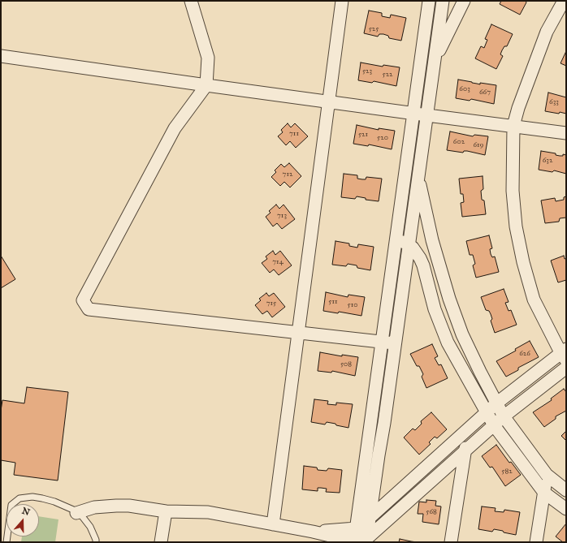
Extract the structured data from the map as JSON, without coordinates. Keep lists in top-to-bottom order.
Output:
{
  "house_numbers": [
    "525",
    "523",
    "522",
    "603",
    "667",
    "633",
    "711",
    "521",
    "520",
    "602",
    "619",
    "632",
    "712",
    "713",
    "714",
    "511",
    "715",
    "510",
    "626",
    "508",
    "582",
    "568"
  ],
  "north": "top"
}
